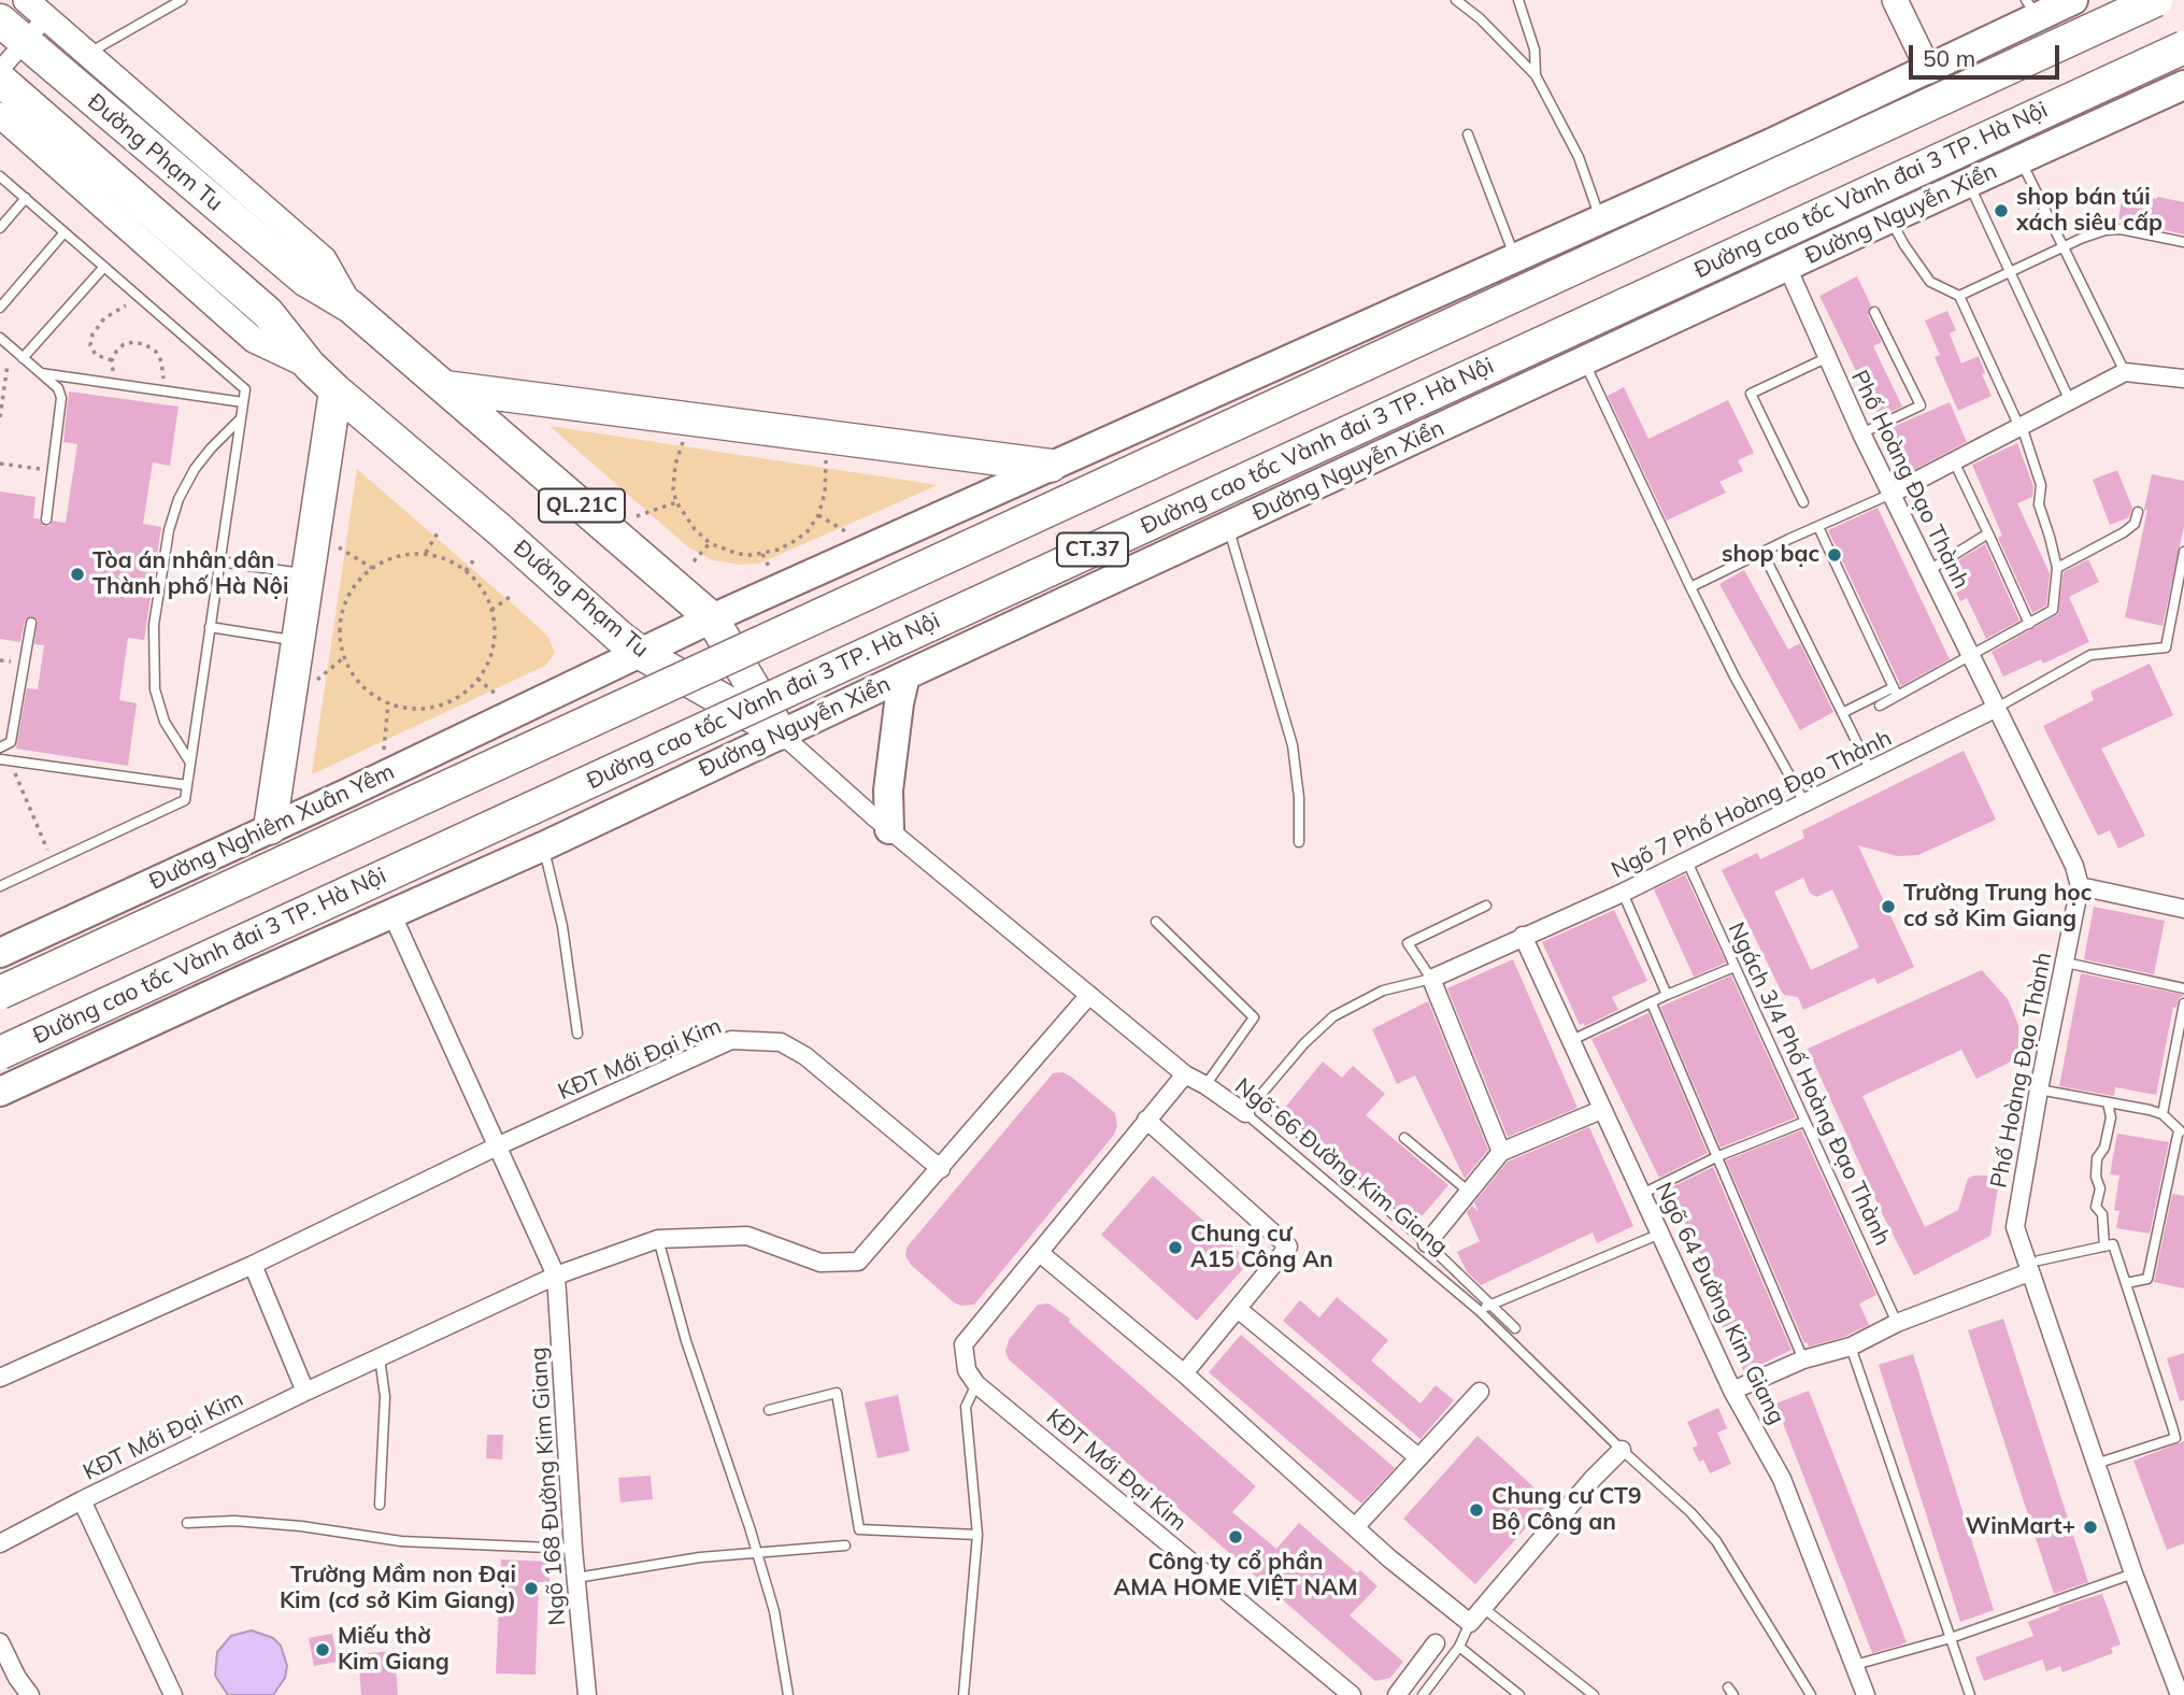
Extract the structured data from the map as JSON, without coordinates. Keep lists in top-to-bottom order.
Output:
{
  "streets": {
    "highway": [
      "Đường Phạm Tu",
      "Đường cao tốc Vành đai 3 TP. Hà Nội",
      "QL.21C",
      "CT.37"
    ],
    "main road": ["Đường Nguyễn Xiển", "Đường Nghiêm Xuân Yêm"],
    "street": [
      "Phố Hoàng Đạo Thành",
      "Ngõ 7 Phố Hoàng Đạo Thành",
      "KĐT Mới Đại Kim",
      "Ngõ 66 Đường Kim Giang",
      "Ngõ 64 Đường Kim Giang",
      "Ngõ 168 Đường Kim Giang"
    ],
    "lane": ["Ngách 3/4 Phố Hoàng Đạo Thành"]
  },
  "crossings": [
    ["Đường Phạm Tu", "Đường Nguyễn Xiển"],
    ["Đường Phạm Tu", "Đường Nghiêm Xuân Yêm"],
    ["Đường Phạm Tu", "Ngõ 66 Đường Kim Giang"],
    ["Đường Nguyễn Xiển", "Phố Hoàng Đạo Thành"],
    ["Đường Nguyễn Xiển", "Ngõ 66 Đường Kim Giang"],
    ["Phố Hoàng Đạo Thành", "Ngõ 7 Phố Hoàng Đạo Thành"],
    ["Ngõ 7 Phố Hoàng Đạo Thành", "Ngách 3/4 Phố Hoàng Đạo Thành"],
    ["Ngõ 7 Phố Hoàng Đạo Thành", "Ngõ 64 Đường Kim Giang"],
    ["KĐT Mới Đại Kim", "Ngõ 66 Đường Kim Giang"],
    ["KĐT Mới Đại Kim", "Ngõ 168 Đường Kim Giang"]
  ],
  "places": [
    "shop bán túi xách siêu cấp",
    "shop bạc",
    "Tòa án nhân dân Thành phố Hà Nội",
    "Trường Trung học cơ sở Kim Giang",
    "Chung cư A15 Công An",
    "Chung cư CT9 Bộ Công an",
    "WinMart+",
    "Công ty cổ phần AMA HOME VIỆT NAM",
    "Trường Mầm non Đại Kim (cơ sở Kim Giang)",
    "Miếu thờ Kim Giang"
  ],
  "scale_bar": "50 m"
}
